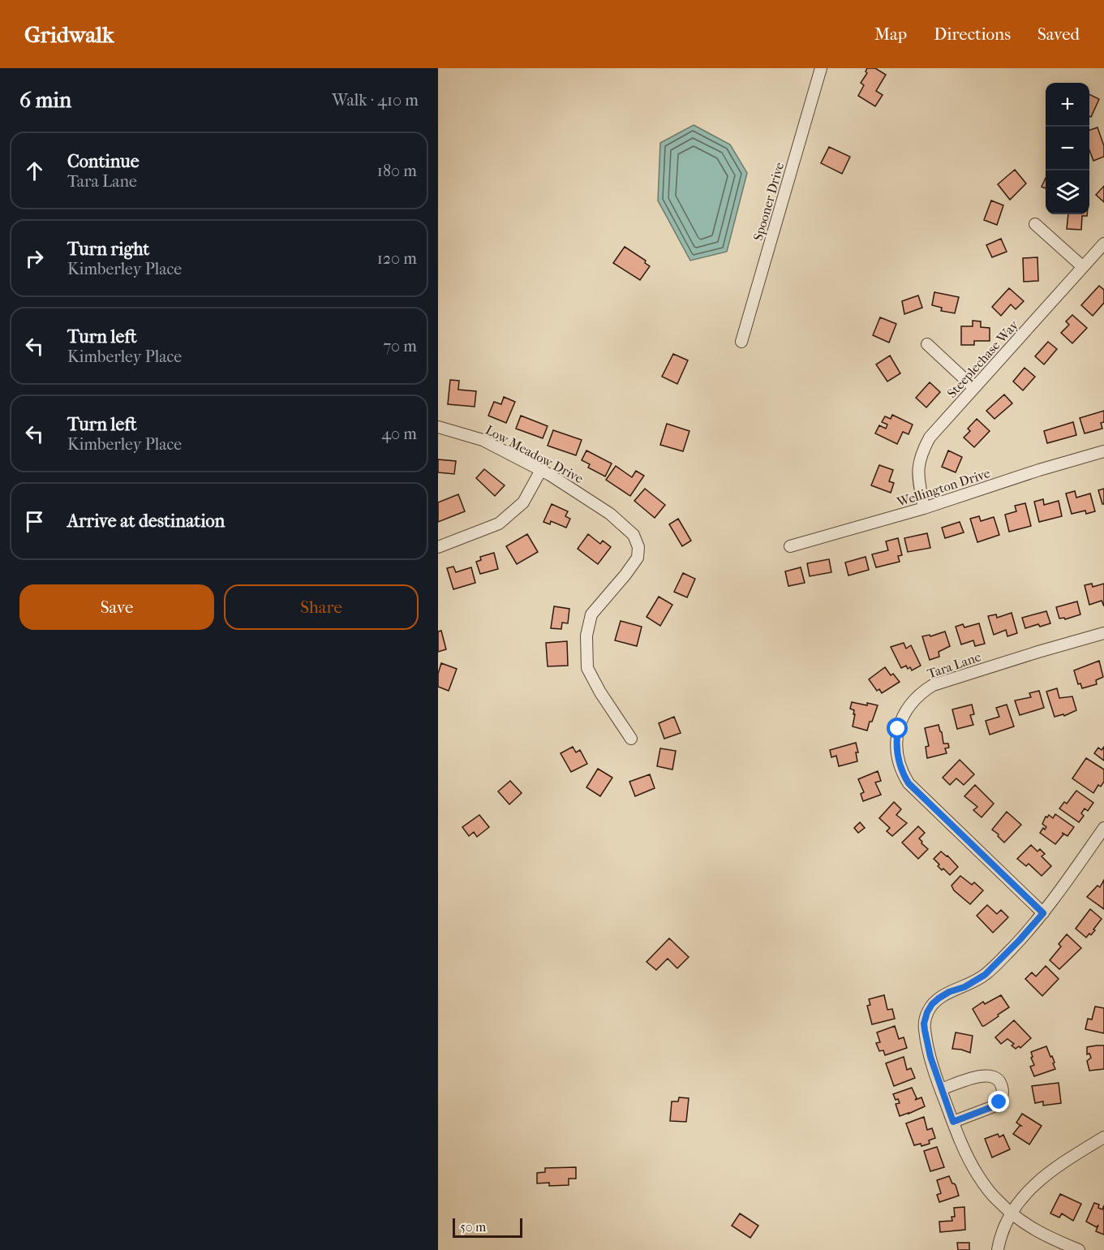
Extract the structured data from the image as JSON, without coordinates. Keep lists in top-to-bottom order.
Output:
{
  "streets": {
    "street": [
      "Spooner Drive",
      "Steeplechase Way",
      "Low Meadow Drive",
      "Wellington Drive",
      "Tara Lane"
    ]
  },
  "crossings": [
    ["Steeplechase Way", "Wellington Drive"]
  ],
  "scale_bar": "50 m",
  "page": {
    "header": "Gridwalk",
    "nav": ["Map", "Directions", "Saved"],
    "heading": ["6 min", "Walk · 410 m"],
    "map_buttons": ["+", "−"],
    "list": [
      ["Continue", "Tara Lane", "180 m"],
      ["Turn right", "Kimberley Place", "120 m"],
      ["Turn left", "Kimberley Place", "70 m"],
      ["Turn left", "Kimberley Place", "40 m"],
      "Arrive at destination"
    ],
    "buttons": ["Save", "Share"],
    "scale": "50 m"
  }
}
